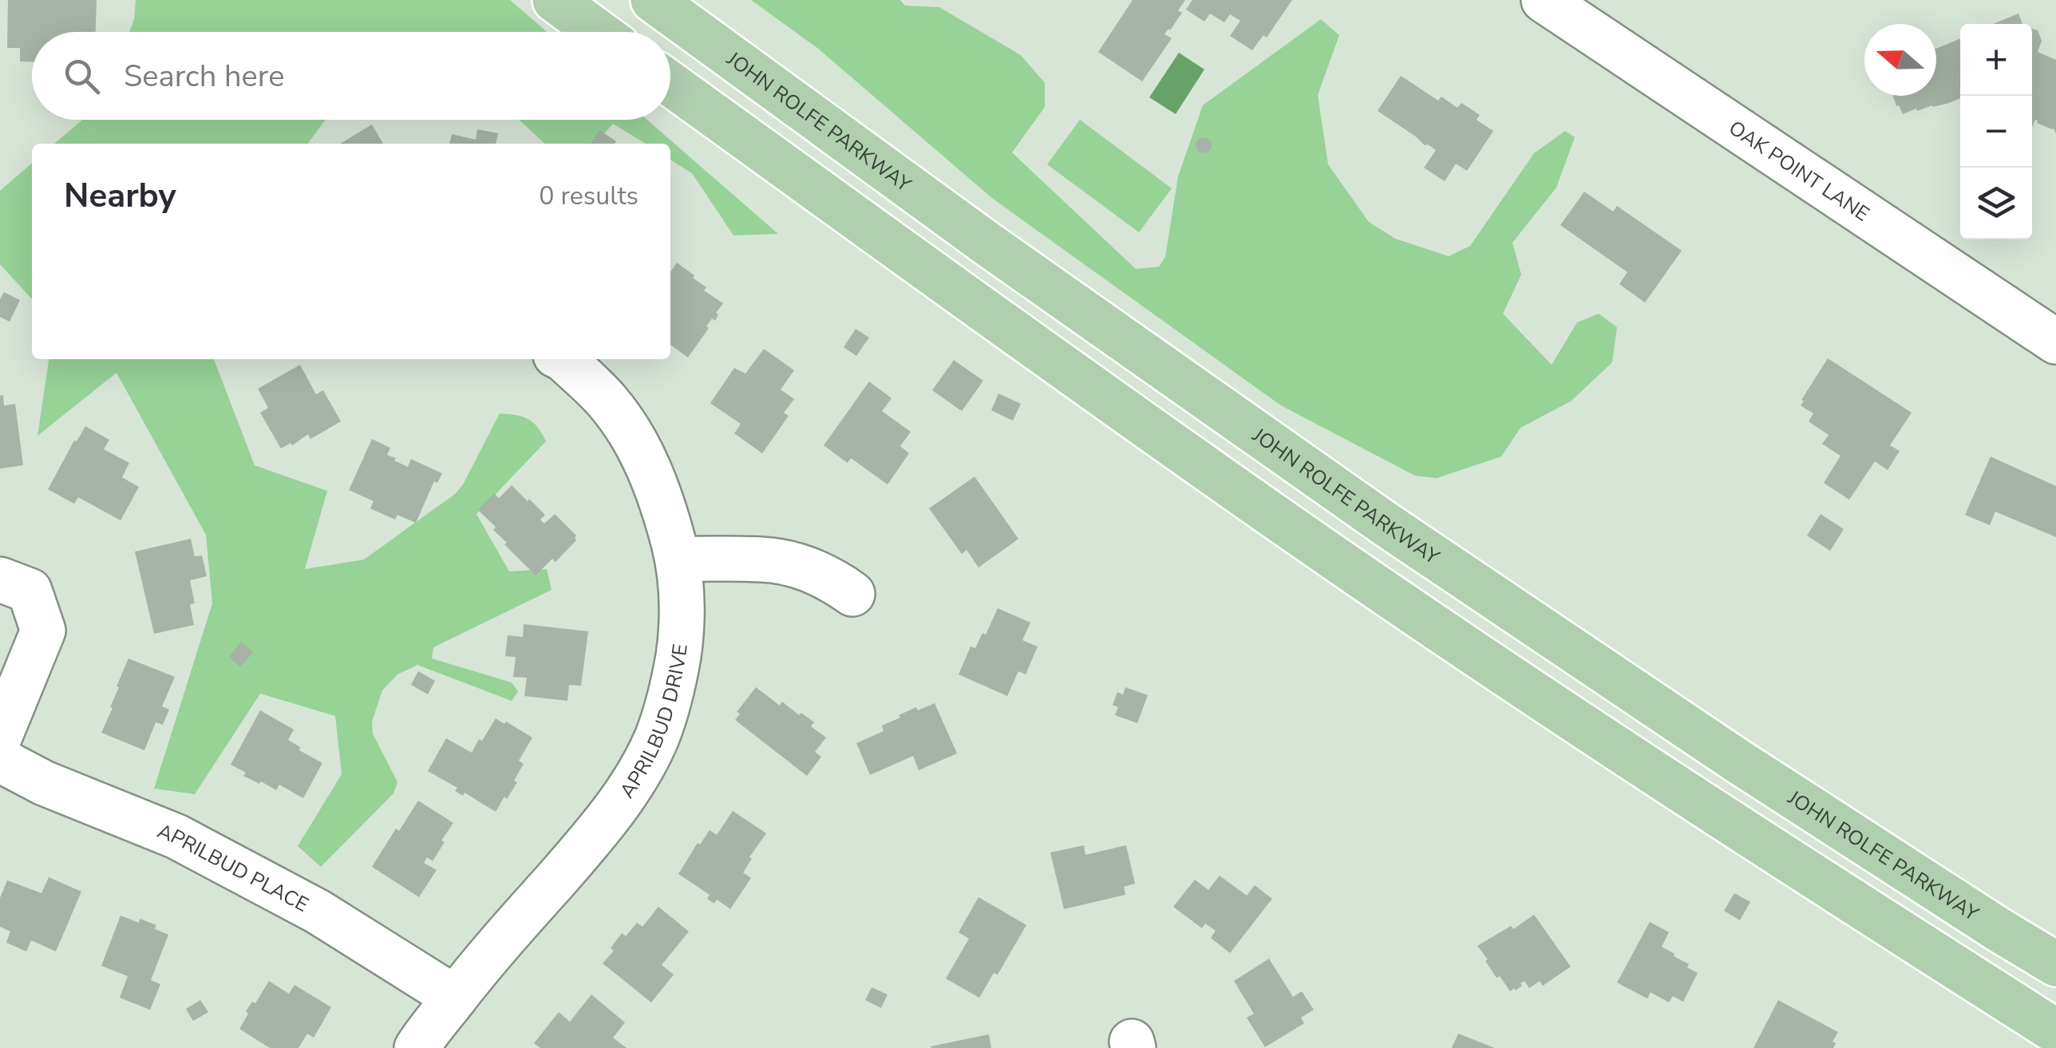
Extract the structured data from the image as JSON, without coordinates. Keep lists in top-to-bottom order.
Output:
{
  "streets": {
    "main road": ["JOHN ROLFE PARKWAY"],
    "street": ["OAK POINT LANE", "APRILBUD DRIVE", "APRILBUD PLACE"]
  },
  "crossings": [
    ["APRILBUD DRIVE", "APRILBUD PLACE"]
  ],
  "north": "left",
  "page": {
    "map_buttons": ["+", "−"],
    "search": "Search here",
    "heading": ["Nearby", "0 results"]
  }
}
